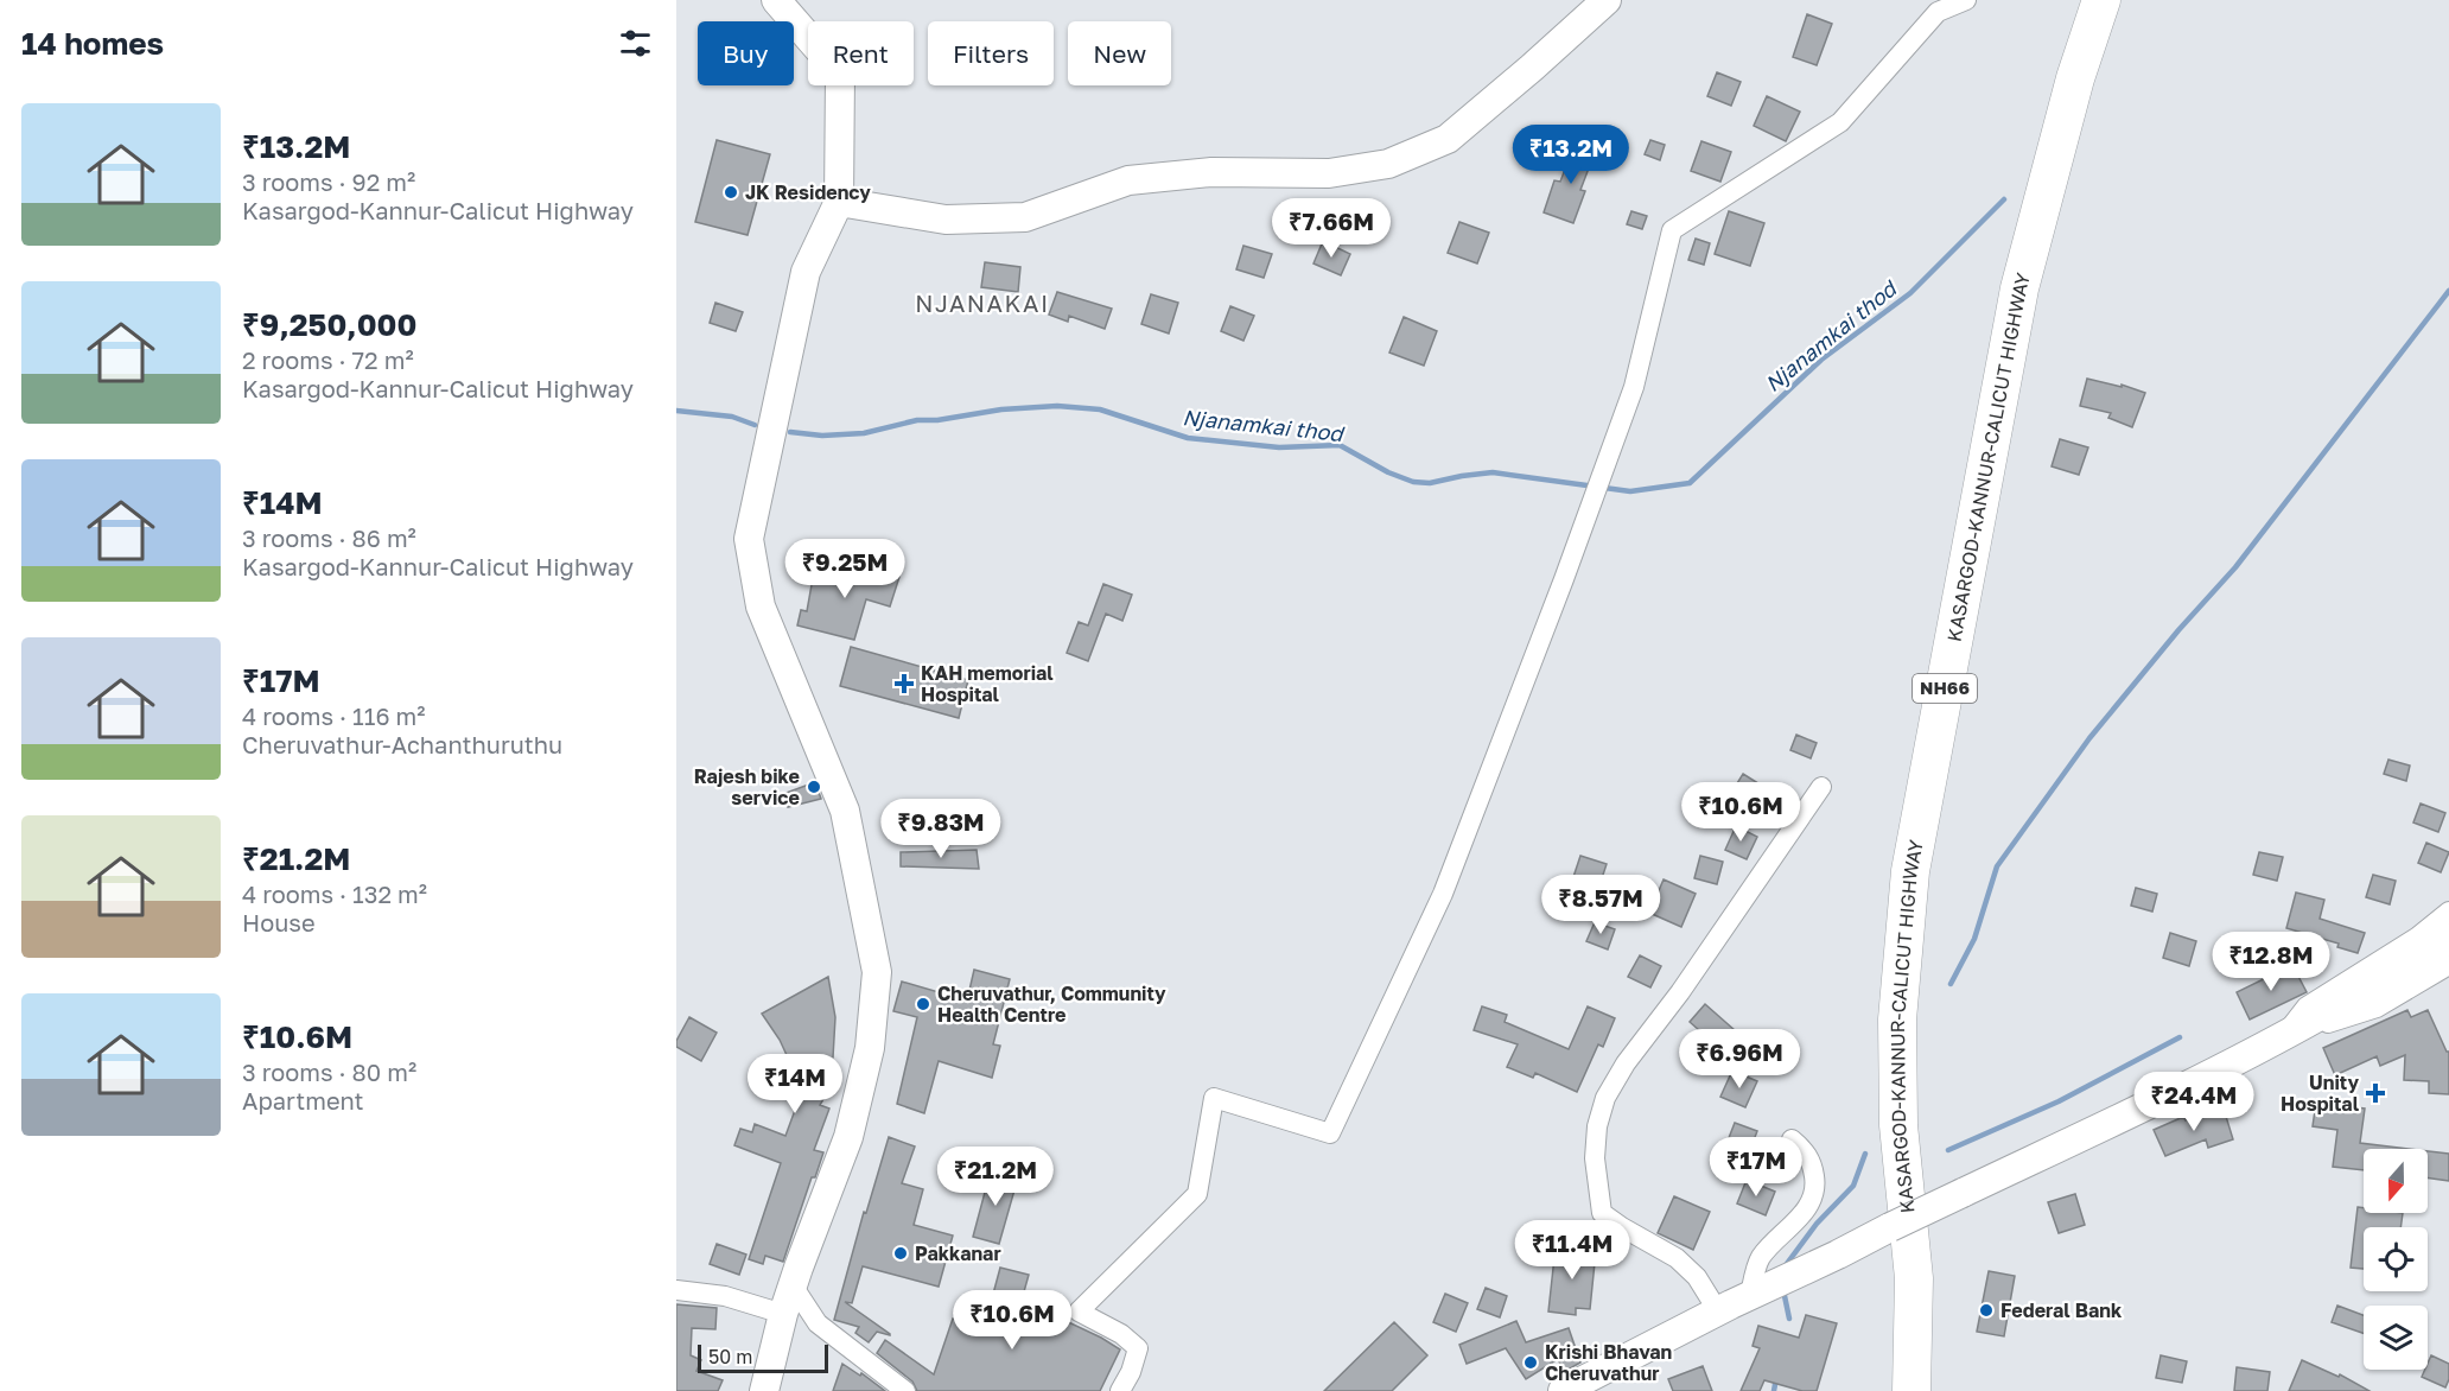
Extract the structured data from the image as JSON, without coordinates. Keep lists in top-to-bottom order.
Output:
{
  "streets": {
    "highway": ["KASARGOD-KANNUR-CALICUT HIGHWAY", "NH66"]
  },
  "districts": ["NJANAKAI"],
  "water": ["Njanamkai thod"],
  "places": {
    "other": [
      "JK Residency",
      "Rajesh bike service",
      "Cheruvathur, Community Health Centre",
      "Pakkanar",
      "Federal Bank",
      "Krishi Bhavan Cheruvathur"
    ],
    "health": ["KAH memorial Hospital", "Unity Hospital"]
  },
  "scale_bar": "50 m",
  "north": "bottom",
  "page": {
    "heading": "14 homes",
    "chip": [
      "Buy",
      "Rent",
      "Filters",
      "New"
    ],
    "list": [
      {
        "name": "₹13.2M",
        "note": "3 rooms · 92 m² · Kasargod-Kannur-Calicut Highway"
      },
      {
        "name": "₹9,250,000",
        "note": "2 rooms · 72 m² · Kasargod-Kannur-Calicut Highway"
      },
      {
        "name": "₹14M",
        "note": "3 rooms · 86 m² · Kasargod-Kannur-Calicut Highway"
      },
      {
        "name": "₹17M",
        "note": "4 rooms · 116 m² · Cheruvathur-Achanthuruthu"
      },
      {
        "name": "₹21.2M",
        "note": "4 rooms · 132 m² · House"
      },
      {
        "name": "₹10.6M",
        "note": "3 rooms · 80 m² · Apartment"
      }
    ],
    "price": [
      "₹13.2M",
      "₹7.66M",
      "₹9.25M",
      "₹10.6M",
      "₹9.83M",
      "₹8.57M",
      "₹12.8M",
      "₹6.96M",
      "₹14M",
      "₹24.4M",
      "₹17M",
      "₹21.2M",
      "₹11.4M",
      "₹10.6M"
    ],
    "scale": "50 m"
  }
}
